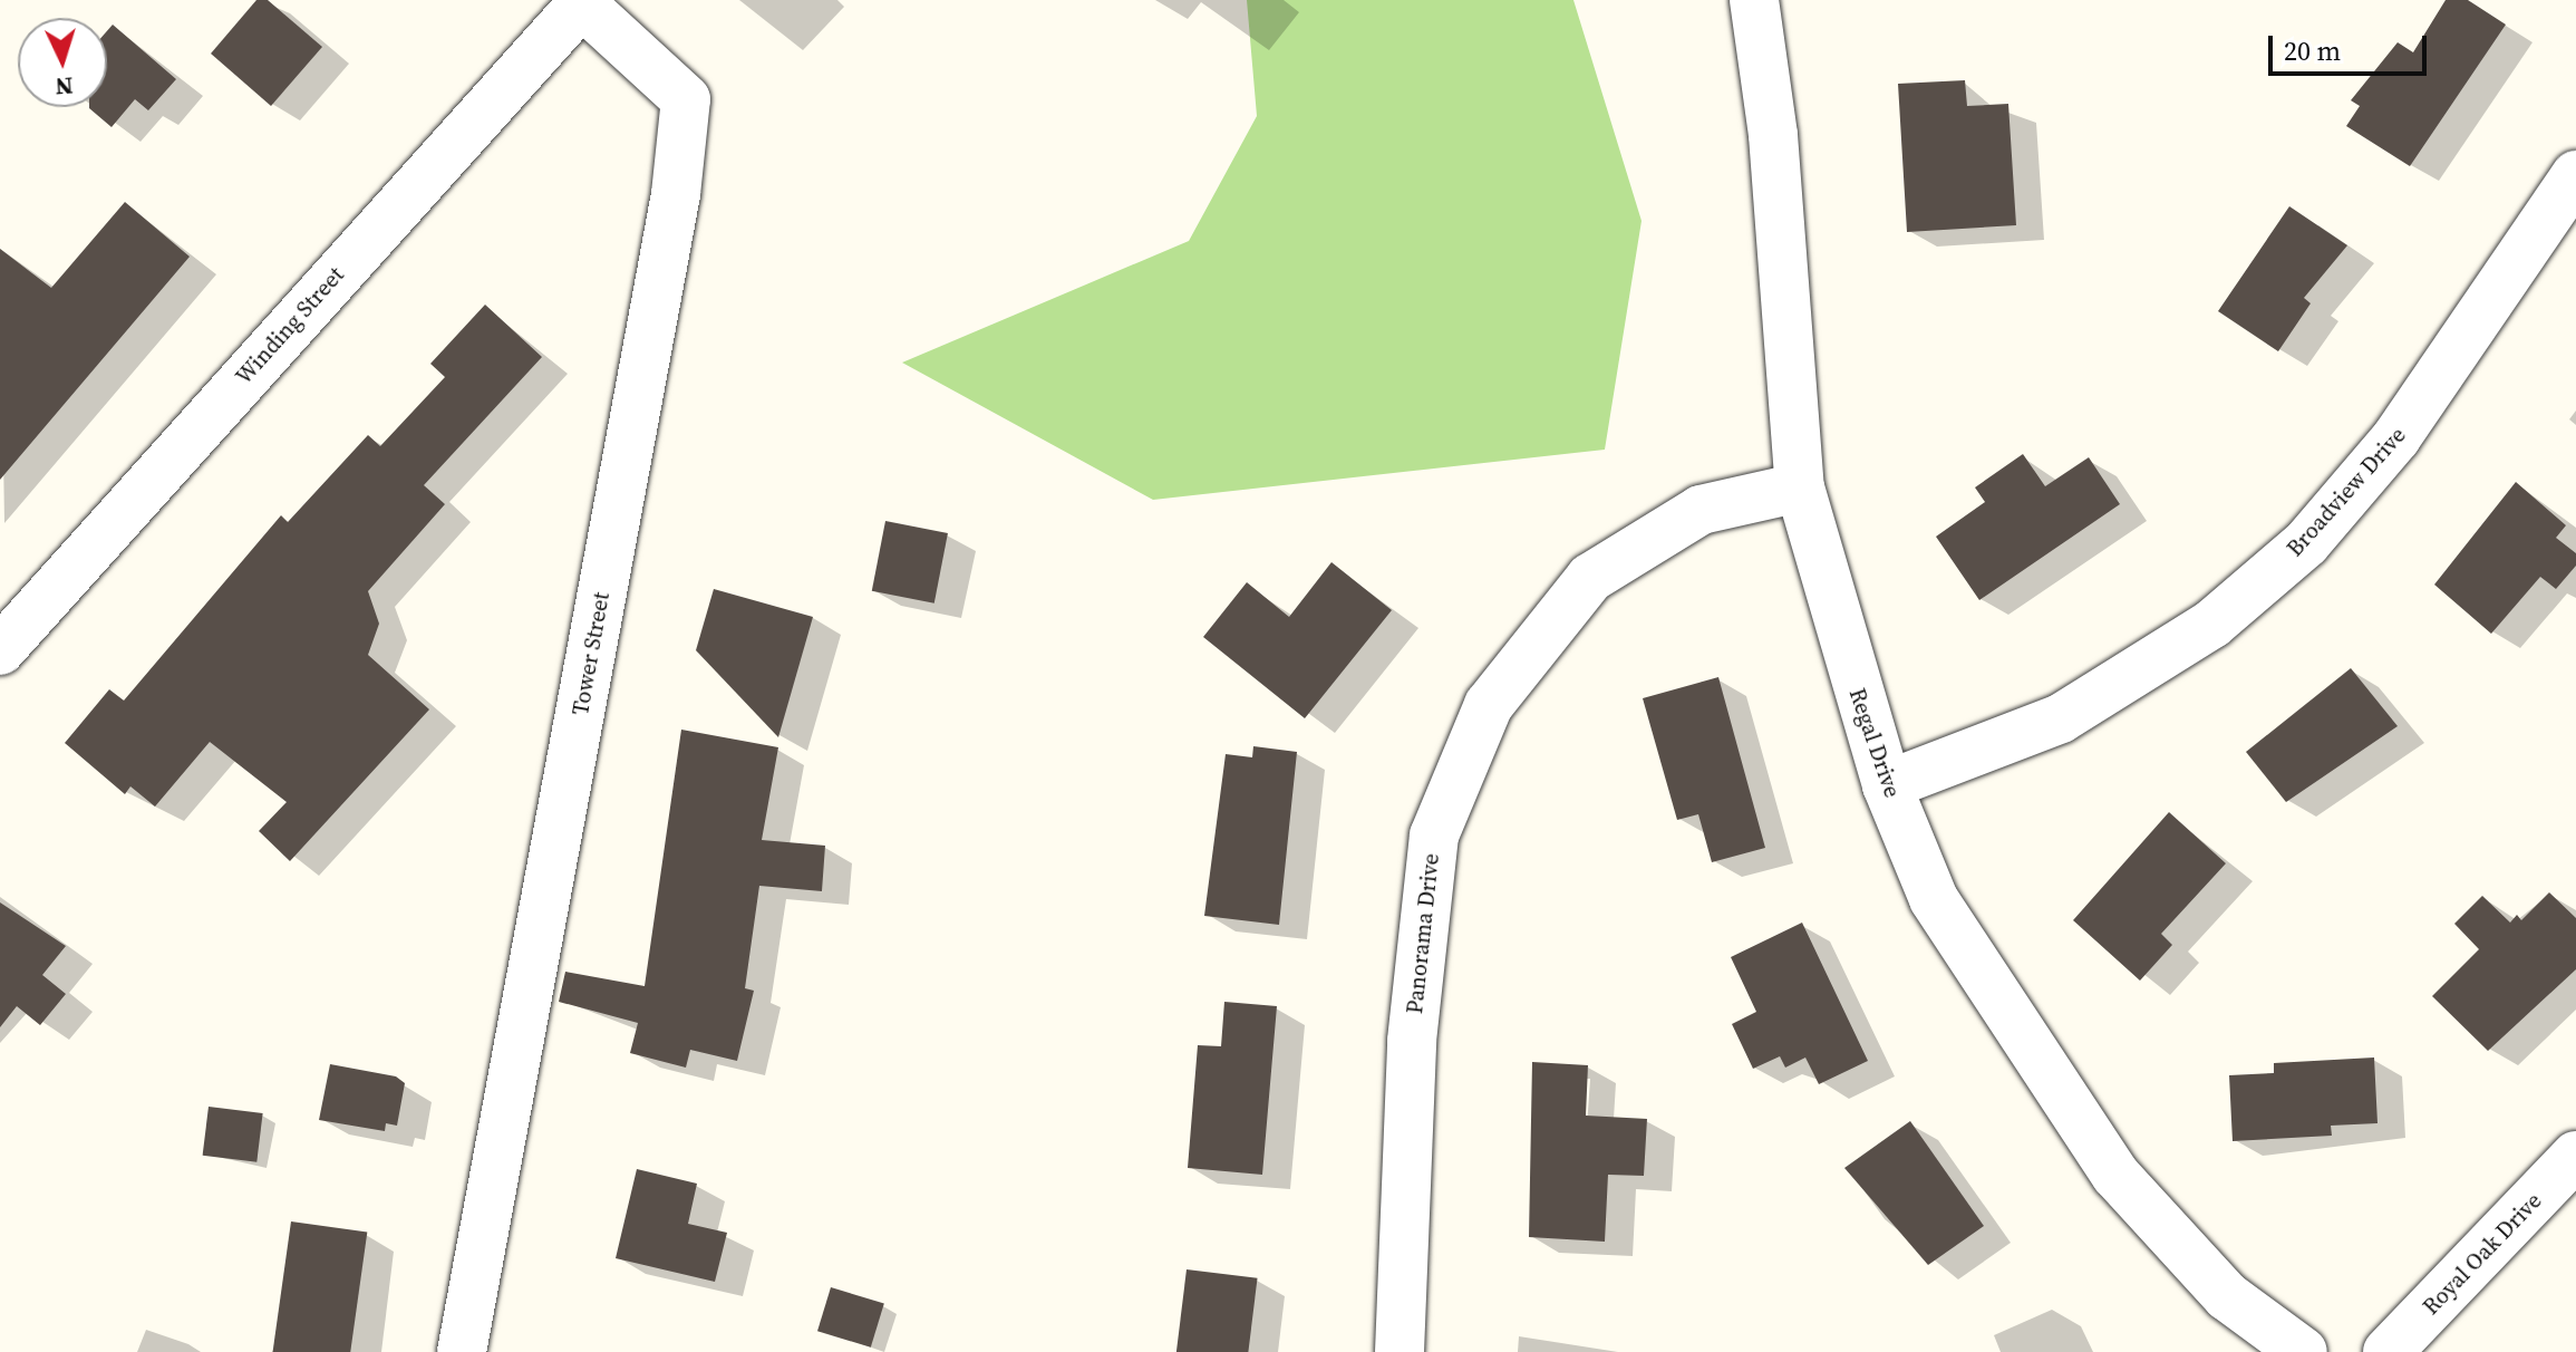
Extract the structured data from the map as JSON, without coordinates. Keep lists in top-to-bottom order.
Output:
{
  "streets": {
    "street": [
      "Winding Street",
      "Broadview Drive",
      "Tower Street",
      "Regal Drive",
      "Panorama Drive",
      "Royal Oak Drive"
    ]
  },
  "crossings": [
    ["Winding Street", "Tower Street"],
    ["Broadview Drive", "Regal Drive"],
    ["Regal Drive", "Panorama Drive"]
  ],
  "scale_bar": "20 m",
  "north": "bottom"
}
